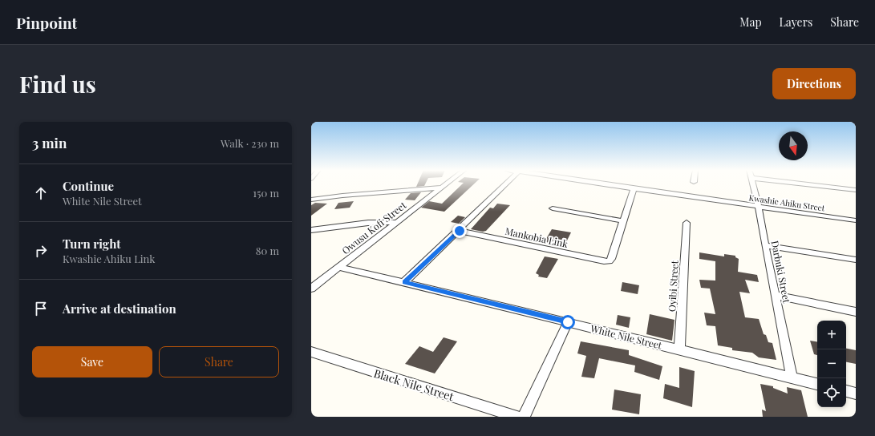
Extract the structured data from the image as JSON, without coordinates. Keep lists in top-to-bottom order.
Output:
{
  "streets": {
    "street": [
      "Kwashie Ahiku Street",
      "Owusu Kofi Street",
      "Mankobia Link",
      "Darbuki Street",
      "Oyibi Street",
      "White Nile Street",
      "Black Nile Street"
    ]
  },
  "crossings": [
    ["Kwashie Ahiku Street", "Darbuki Street"],
    ["Owusu Kofi Street", "White Nile Street"],
    ["Darbuki Street", "White Nile Street"],
    ["Oyibi Street", "White Nile Street"]
  ],
  "north": "bottom",
  "page": {
    "header": "Pinpoint",
    "nav": ["Map", "Layers", "Share"],
    "buttons": [
      "Directions",
      ["Save", "Share"]
    ],
    "title": "Find us",
    "heading": ["3 min", "Walk · 230 m"],
    "list": [
      ["Continue", "White Nile Street", "150 m"],
      ["Turn right", "Kwashie Ahiku Link", "80 m"],
      "Arrive at destination"
    ],
    "map_buttons": ["+", "−"]
  }
}
